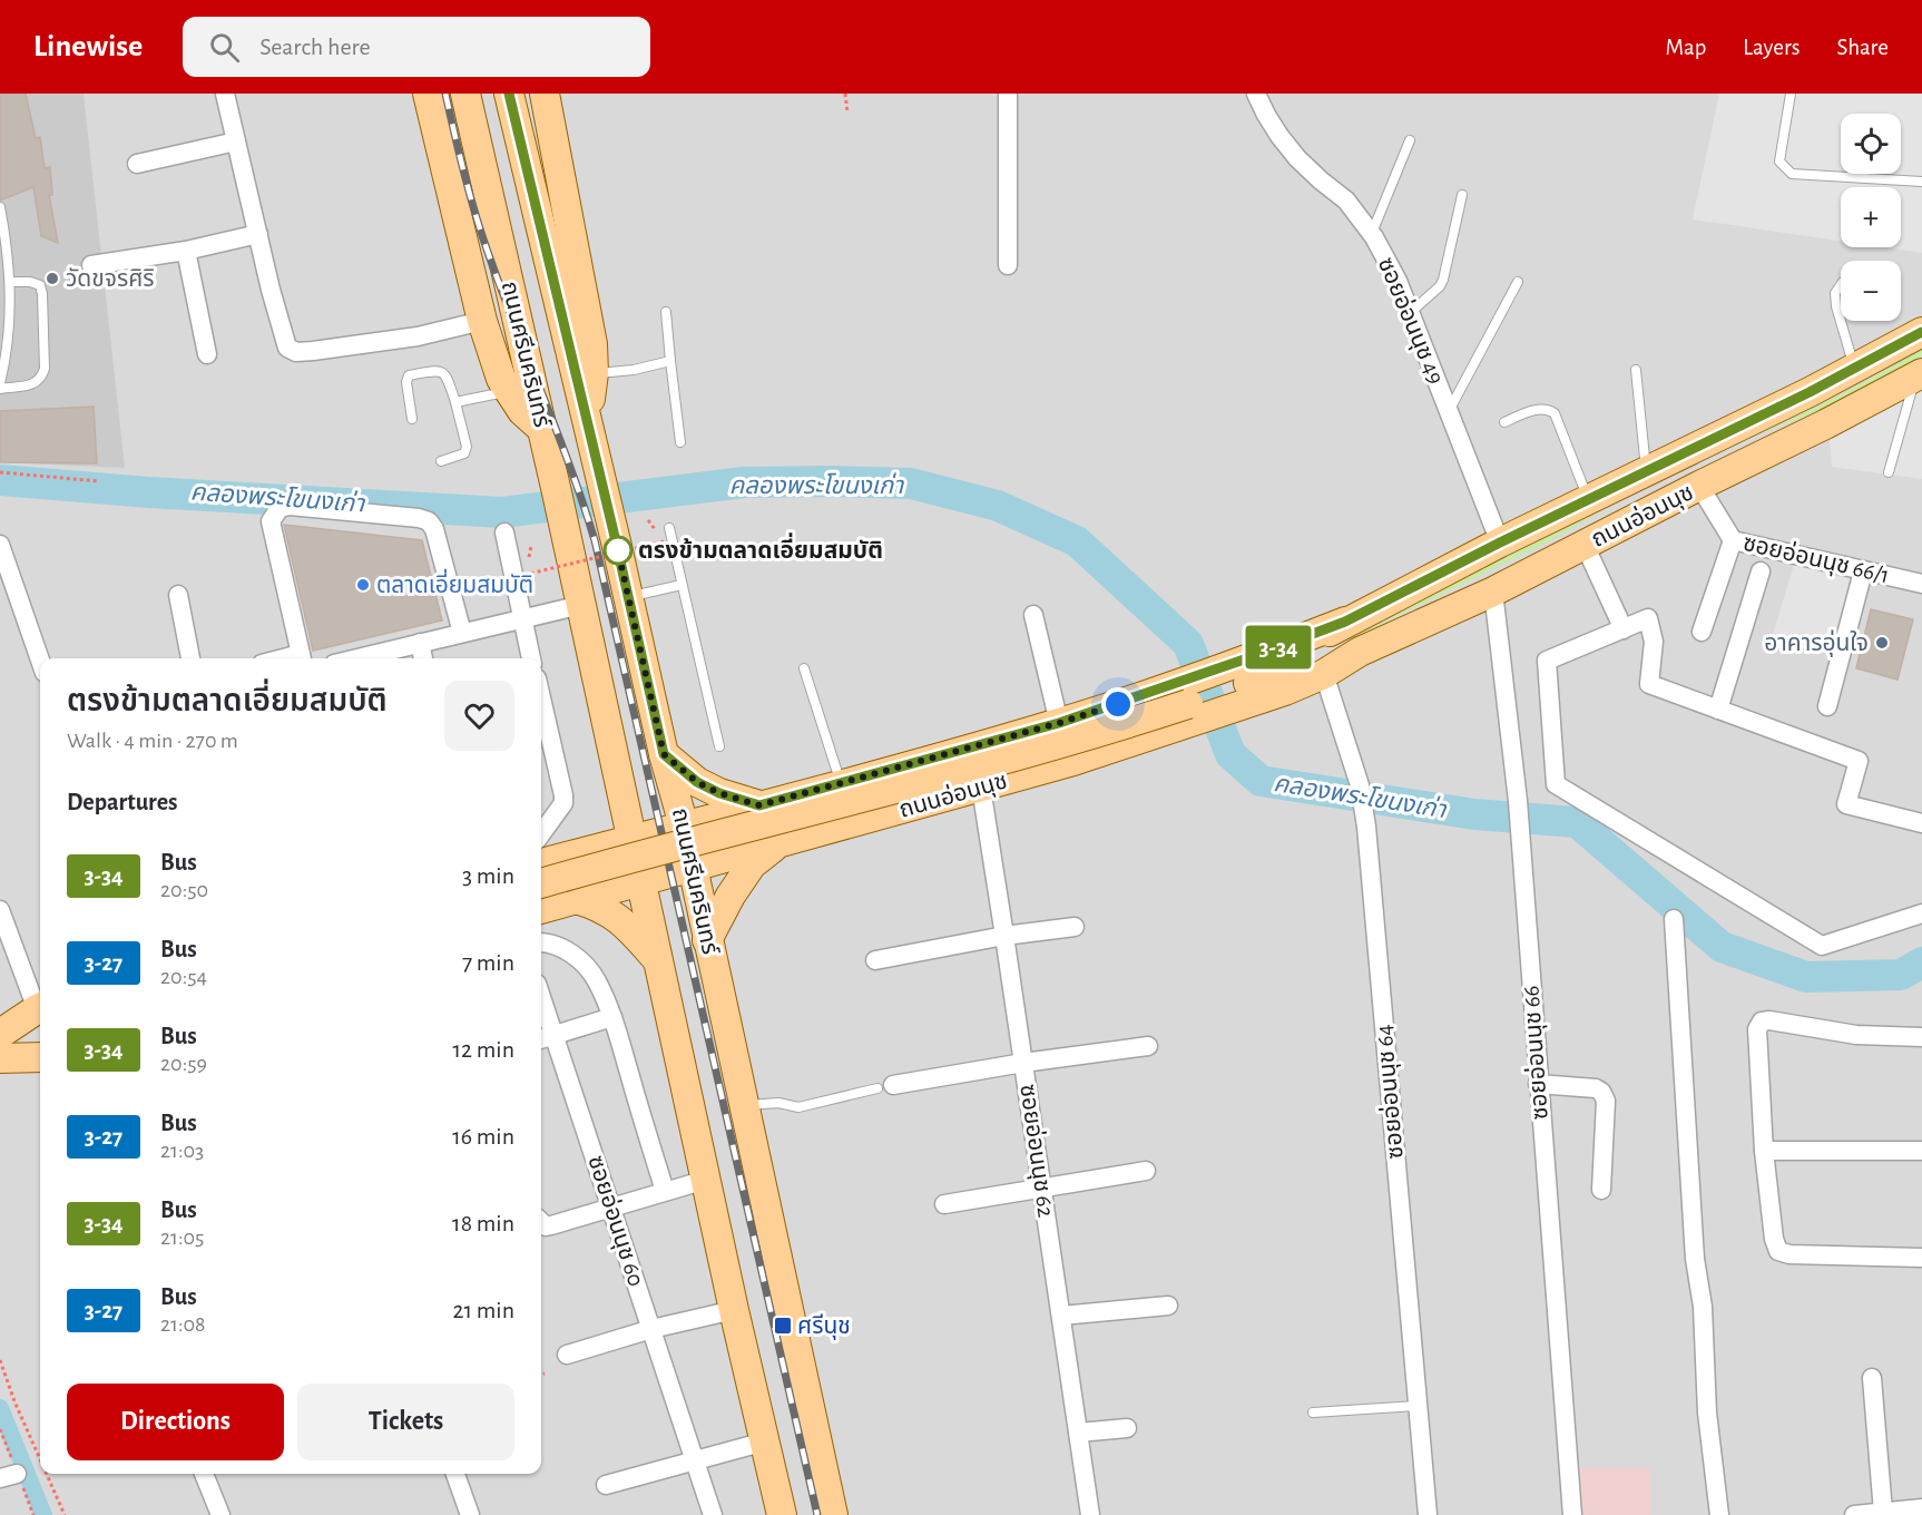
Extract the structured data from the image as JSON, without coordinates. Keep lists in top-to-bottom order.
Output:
{
  "streets": {
    "main road": ["ถนนศรีนครินทร์", "ถนนอ่อนนุช"],
    "street": [
      "ซอยอ่อนนุช 49",
      "ซอยอ่อนนุช 66/1",
      "ซอยอ่อนนุช 66",
      "ซอยอ่อนนุช 64",
      "ซอยอ่อนนุช 62",
      "ซอยอ่อนนุช 60"
    ]
  },
  "crossings": [
    ["ซอยอ่อนนุช 49", "ถนนอ่อนนุช"],
    ["ถนนศรีนครินทร์", "ถนนอ่อนนุช"],
    ["ถนนอ่อนนุช", "ซอยอ่อนนุช 66/1"],
    ["ถนนอ่อนนุช", "ซอยอ่อนนุช 66"],
    ["ถนนอ่อนนุช", "ซอยอ่อนนุช 64"],
    ["ถนนอ่อนนุช", "ซอยอ่อนนุช 62"]
  ],
  "water": ["คลองพระโขนงเก่า"],
  "places": {
    "other": [
      "วัดขจรศิริ",
      "ตรงข้ามตลาดเอี่ยมสมบัติ",
      "ตลาดเอี่ยมสมบัติ",
      "อาคารอุ่นใจ"
    ],
    "transit": ["ศรีนุช"]
  },
  "lines": ["bus line 3-34"],
  "page": {
    "header": "Linewise",
    "search": "Search here",
    "nav": ["Map", "Layers", "Share"],
    "on_map": "3-34",
    "map_buttons": ["+", "−"],
    "heading": [
      ["ตรงข้ามตลาดเอี่ยมสมบัติ", "Walk · 4 min · 270 m"],
      "Departures"
    ],
    "list": [
      {
        "mark": "3-34",
        "name": "Bus",
        "note": "20:50",
        "value": "3 min"
      },
      {
        "mark": "3-27",
        "name": "Bus",
        "note": "20:54",
        "value": "7 min"
      },
      {
        "mark": "3-34",
        "name": "Bus",
        "note": "20:59",
        "value": "12 min"
      },
      {
        "mark": "3-27",
        "name": "Bus",
        "note": "21:03",
        "value": "16 min"
      },
      {
        "mark": "3-34",
        "name": "Bus",
        "note": "21:05",
        "value": "18 min"
      },
      {
        "mark": "3-27",
        "name": "Bus",
        "note": "21:08",
        "value": "21 min"
      }
    ],
    "buttons": ["Directions", "Tickets"]
  }
}
